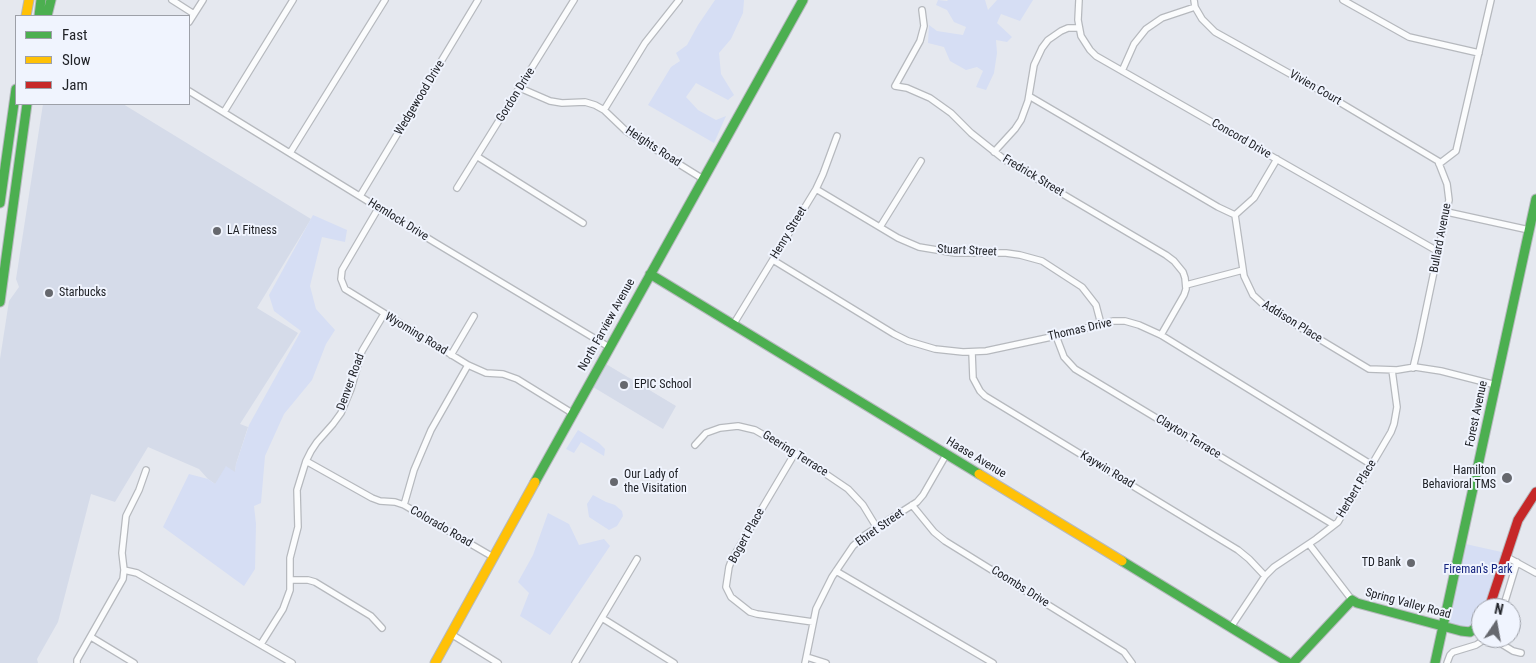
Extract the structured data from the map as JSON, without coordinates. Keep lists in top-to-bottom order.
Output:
{
  "streets": {
    "main road": [
      "North Farview Avenue",
      "Forest Avenue",
      "Haase Avenue",
      "Spring Valley Road"
    ],
    "street": [
      "Vivien Court",
      "Gordon Drive",
      "Wedgewood Drive",
      "Concord Drive",
      "Heights Road",
      "Fredrick Street",
      "Hemlock Drive",
      "Henry Street",
      "Bullard Avenue",
      "Stuart Street",
      "Addison Place",
      "Thomas Drive",
      "Wyoming Road",
      "Denver Road",
      "Clayton Terrace",
      "Geering Terrace",
      "Kaywin Road",
      "Herbert Place",
      "Colorado Road",
      "Ehret Street",
      "Bogert Place",
      "Coombs Drive"
    ]
  },
  "crossings": [
    ["Vivien Court", "Bullard Avenue"],
    ["Gordon Drive", "Heights Road"],
    ["Wedgewood Drive", "Hemlock Drive"],
    ["Concord Drive", "Bullard Avenue"],
    ["Heights Road", "North Farview Avenue"],
    ["Hemlock Drive", "North Farview Avenue"],
    ["Hemlock Drive", "Wyoming Road"],
    ["Henry Street", "Stuart Street"],
    ["Henry Street", "Thomas Drive"],
    ["Henry Street", "Haase Avenue"],
    ["Bullard Avenue", "Addison Place"],
    ["Stuart Street", "Thomas Drive"],
    ["Addison Place", "Forest Avenue"],
    ["Addison Place", "Herbert Place"],
    ["North Farview Avenue", "Wyoming Road"],
    ["North Farview Avenue", "Haase Avenue"],
    ["North Farview Avenue", "Colorado Road"],
    ["Thomas Drive", "Clayton Terrace"],
    ["Thomas Drive", "Kaywin Road"],
    ["Thomas Drive", "Herbert Place"],
    ["Wyoming Road", "Denver Road"],
    ["Denver Road", "Colorado Road"],
    ["Forest Avenue", "Spring Valley Road"],
    ["Clayton Terrace", "Herbert Place"],
    ["Geering Terrace", "Ehret Street"],
    ["Geering Terrace", "Bogert Place"],
    ["Haase Avenue", "Herbert Place"],
    ["Haase Avenue", "Ehret Street"],
    ["Kaywin Road", "Herbert Place"],
    ["Ehret Street", "Bogert Place"],
    ["Ehret Street", "Coombs Drive"]
  ],
  "parks": ["Fireman's Park"],
  "places": [
    "LA Fitness",
    "Starbucks",
    "EPIC School",
    "Hamilton Behavioral TMS",
    "Our Lady of the Visitation",
    "TD Bank"
  ],
  "legend": ["Fast", "Slow", "Jam"],
  "north": "top"
}
